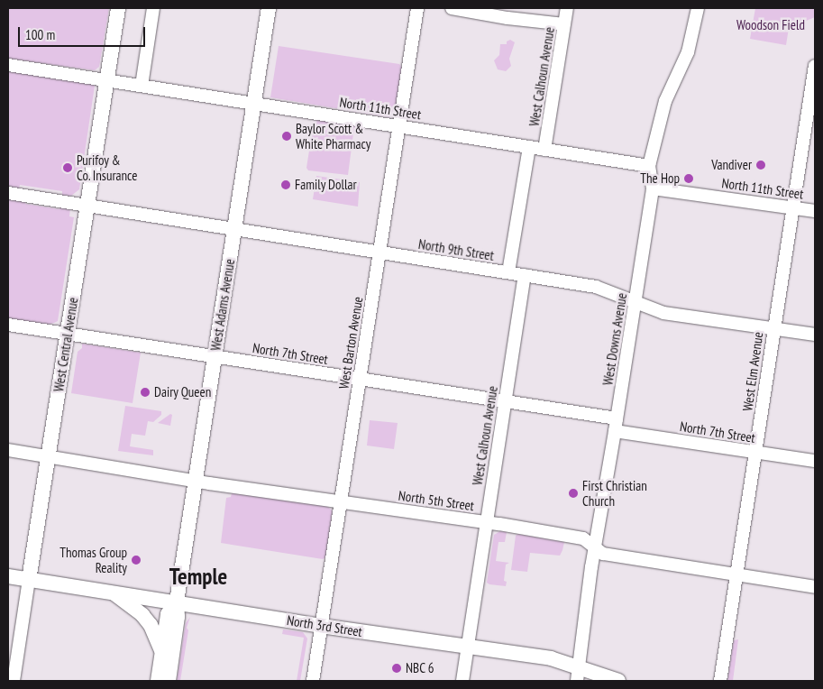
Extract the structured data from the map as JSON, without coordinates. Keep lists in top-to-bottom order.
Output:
{
  "streets": {
    "main road": ["West Adams Avenue", "West Central Avenue", "North 3rd Street"],
    "street": [
      "West Calhoun Avenue",
      "North 11th Street",
      "North 9th Street",
      "West Downs Avenue",
      "West Barton Avenue",
      "North 7th Street",
      "West Elm Avenue",
      "North 5th Street"
    ]
  },
  "crossings": [
    ["West Calhoun Avenue", "North 11th Street"],
    ["West Calhoun Avenue", "North 9th Street"],
    ["West Calhoun Avenue", "North 7th Street"],
    ["West Calhoun Avenue", "North 5th Street"],
    ["West Calhoun Avenue", "North 3rd Street"],
    ["North 11th Street", "West Adams Avenue"],
    ["North 11th Street", "West Downs Avenue"],
    ["North 11th Street", "West Barton Avenue"],
    ["North 11th Street", "West Central Avenue"],
    ["North 11th Street", "West Elm Avenue"],
    ["North 9th Street", "West Adams Avenue"],
    ["North 9th Street", "West Downs Avenue"],
    ["North 9th Street", "West Barton Avenue"],
    ["North 9th Street", "West Central Avenue"],
    ["North 9th Street", "West Elm Avenue"],
    ["West Adams Avenue", "North 7th Street"],
    ["West Adams Avenue", "North 5th Street"],
    ["West Adams Avenue", "North 3rd Street"],
    ["West Downs Avenue", "North 7th Street"],
    ["West Downs Avenue", "North 5th Street"],
    ["West Downs Avenue", "North 3rd Street"],
    ["West Barton Avenue", "North 7th Street"],
    ["West Barton Avenue", "North 5th Street"],
    ["West Barton Avenue", "North 3rd Street"],
    ["West Central Avenue", "North 7th Street"],
    ["West Central Avenue", "North 5th Street"],
    ["West Central Avenue", "North 3rd Street"],
    ["North 7th Street", "West Elm Avenue"],
    ["West Elm Avenue", "North 5th Street"]
  ],
  "districts": ["Temple"],
  "parks": ["Woodson Field"],
  "places": [
    "Baylor Scott & White Pharmacy",
    "Vandiver",
    "Purifoy & Co. Insurance",
    "The Hop",
    "Family Dollar",
    "Dairy Queen",
    "First Christian Church",
    "Thomas Group Reality",
    "NBC 6"
  ],
  "scale_bar": "100 m"
}
